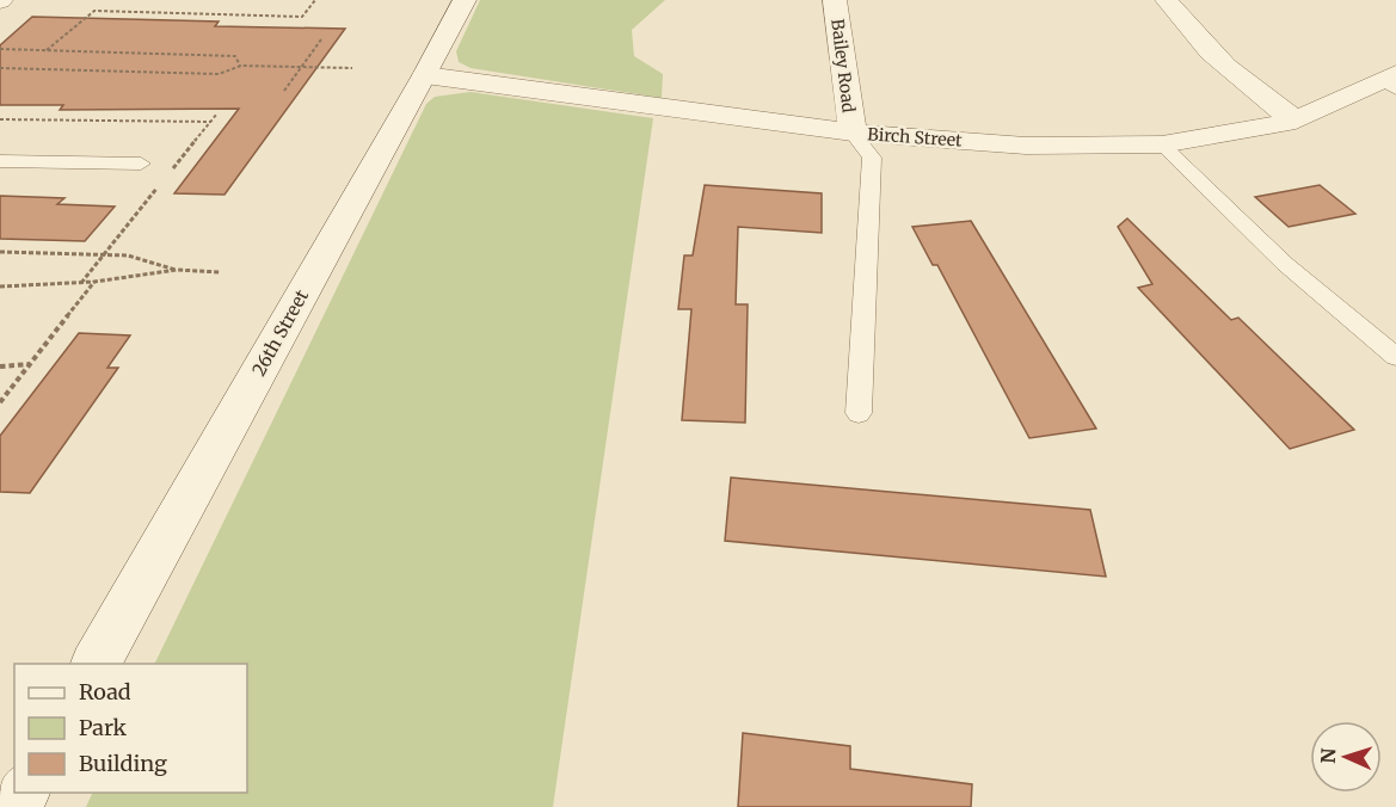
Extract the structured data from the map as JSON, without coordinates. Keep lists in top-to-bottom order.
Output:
{
  "streets": {
    "street": ["Bailey Road", "Birch Street", "26th Street"]
  },
  "crossings": [
    ["Bailey Road", "Birch Street"],
    ["Birch Street", "26th Street"]
  ],
  "legend": ["Road", "Park", "Building"],
  "north": "left"
}
